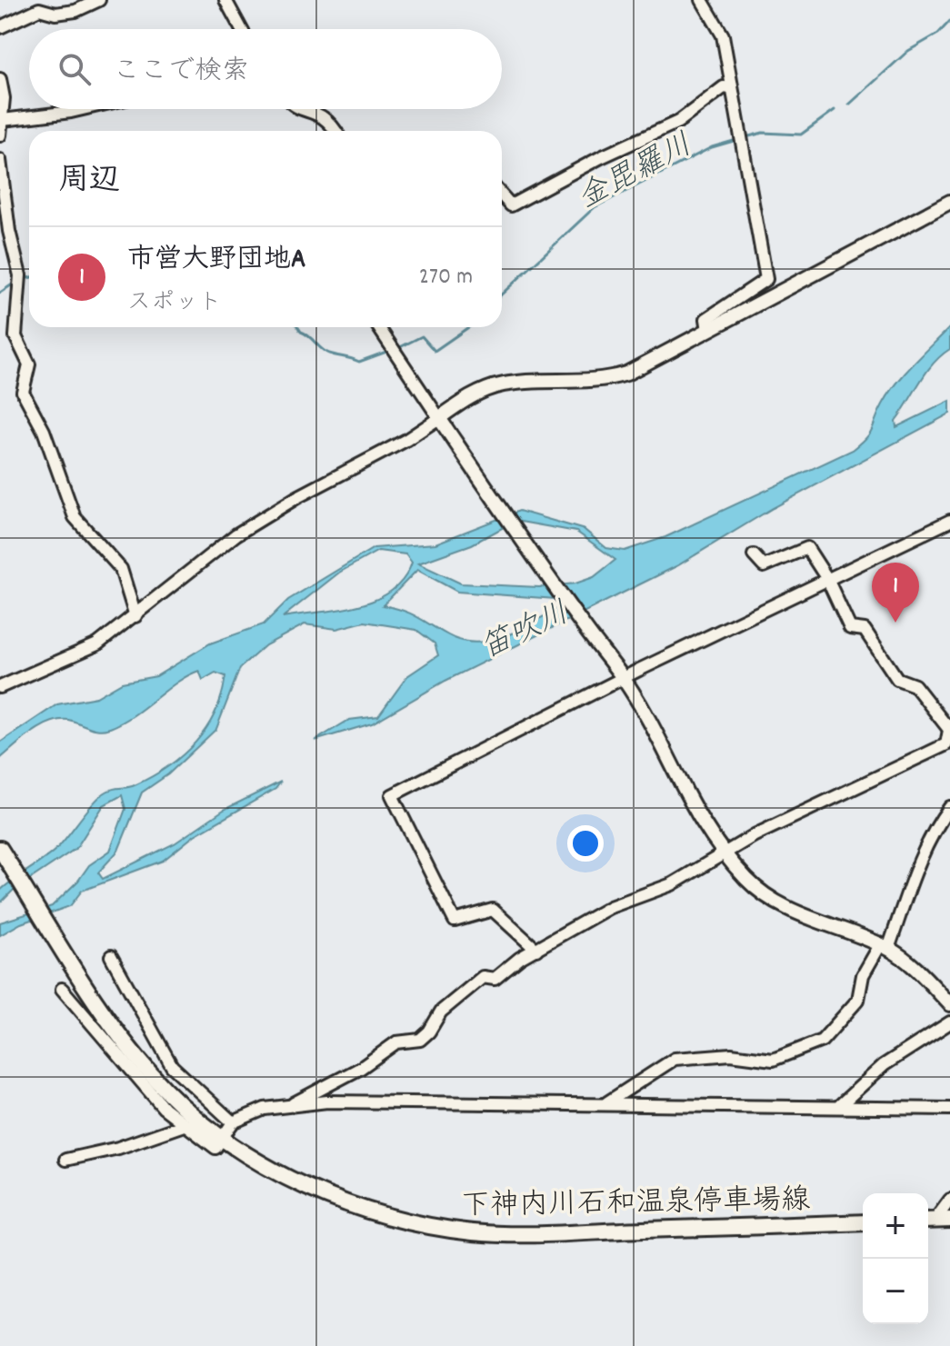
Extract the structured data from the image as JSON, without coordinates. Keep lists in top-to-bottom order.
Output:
{
  "streets": {
    "main road": ["下神内川石和温泉停車場線"]
  },
  "water": ["金毘羅川", "笛吹川"],
  "page": {
    "search": "ここで検索",
    "heading": "周辺",
    "list": [
      {
        "mark": "1",
        "name": "市営大野団地A",
        "note": "スポット",
        "value": "270 m"
      }
    ],
    "pins": "1",
    "map_buttons": ["+", "−"]
  }
}
